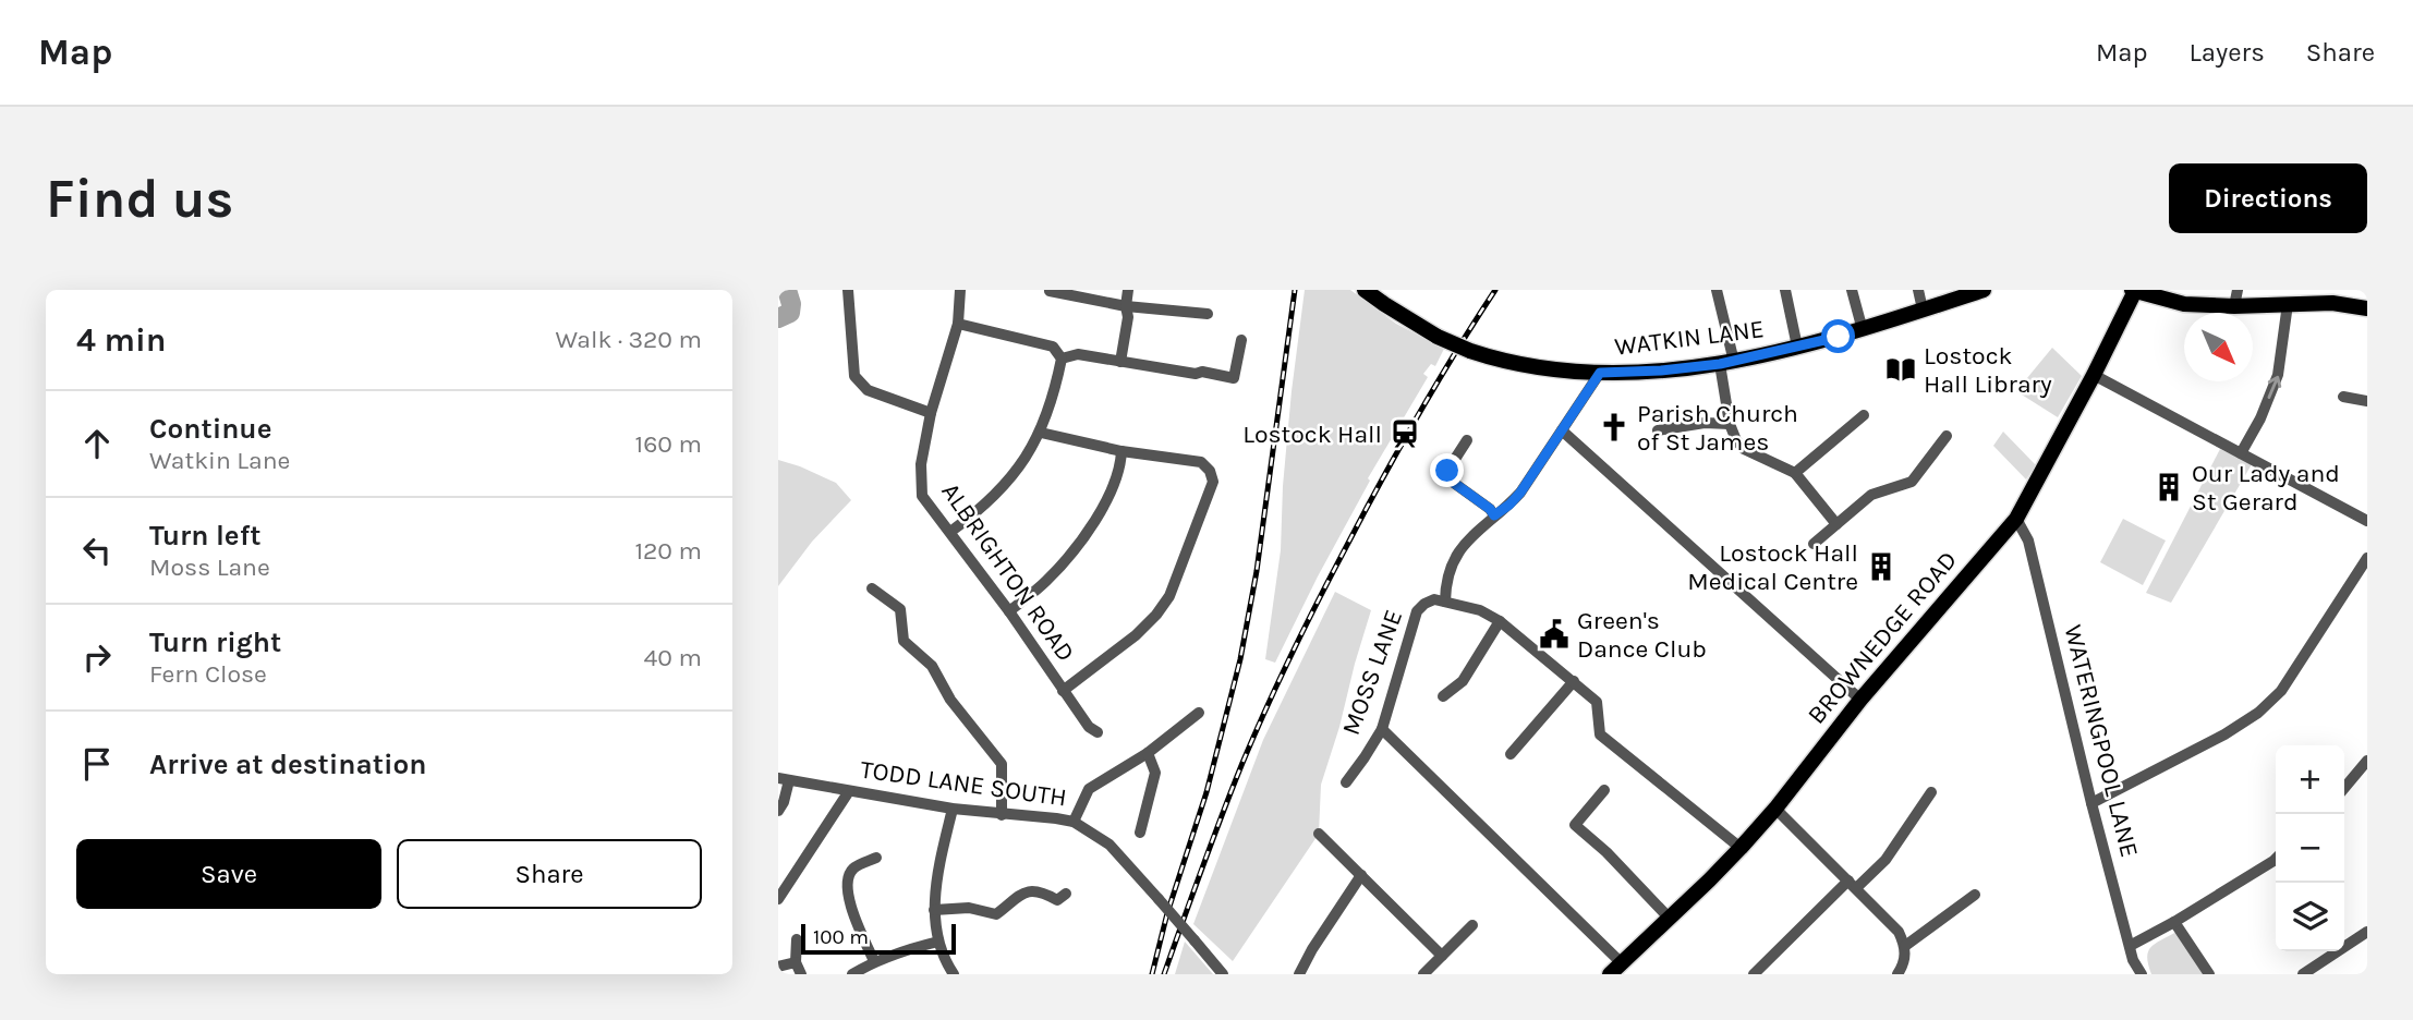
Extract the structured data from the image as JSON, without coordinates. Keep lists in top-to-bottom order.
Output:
{
  "streets": {
    "main road": ["WATKIN LANE", "BROWNEDGE ROAD"],
    "street": [
      "ALBRIGHTON ROAD",
      "MOSS LANE",
      "WATERINGPOOL LANE",
      "TODD LANE SOUTH"
    ]
  },
  "crossings": [
    ["BROWNEDGE ROAD", "WATERINGPOOL LANE"]
  ],
  "places": {
    "library": ["Lostock Hall Library"],
    "church": ["Parish Church of St James"],
    "station": ["Lostock Hall"],
    "building": ["Our Lady and St Gerard", "Lostock Hall Medical Centre"],
    "public building": ["Green's Dance Club"]
  },
  "scale_bar": "100 m",
  "north": "bottom right",
  "page": {
    "header": "Map",
    "nav": ["Map", "Layers", "Share"],
    "buttons": [
      "Directions",
      ["Save", "Share"]
    ],
    "title": "Find us",
    "heading": ["4 min", "Walk · 320 m"],
    "list": [
      ["Continue", "Watkin Lane", "160 m"],
      ["Turn left", "Moss Lane", "120 m"],
      ["Turn right", "Fern Close", "40 m"],
      "Arrive at destination"
    ],
    "map_buttons": ["+", "−"],
    "scale": "100 m"
  }
}
